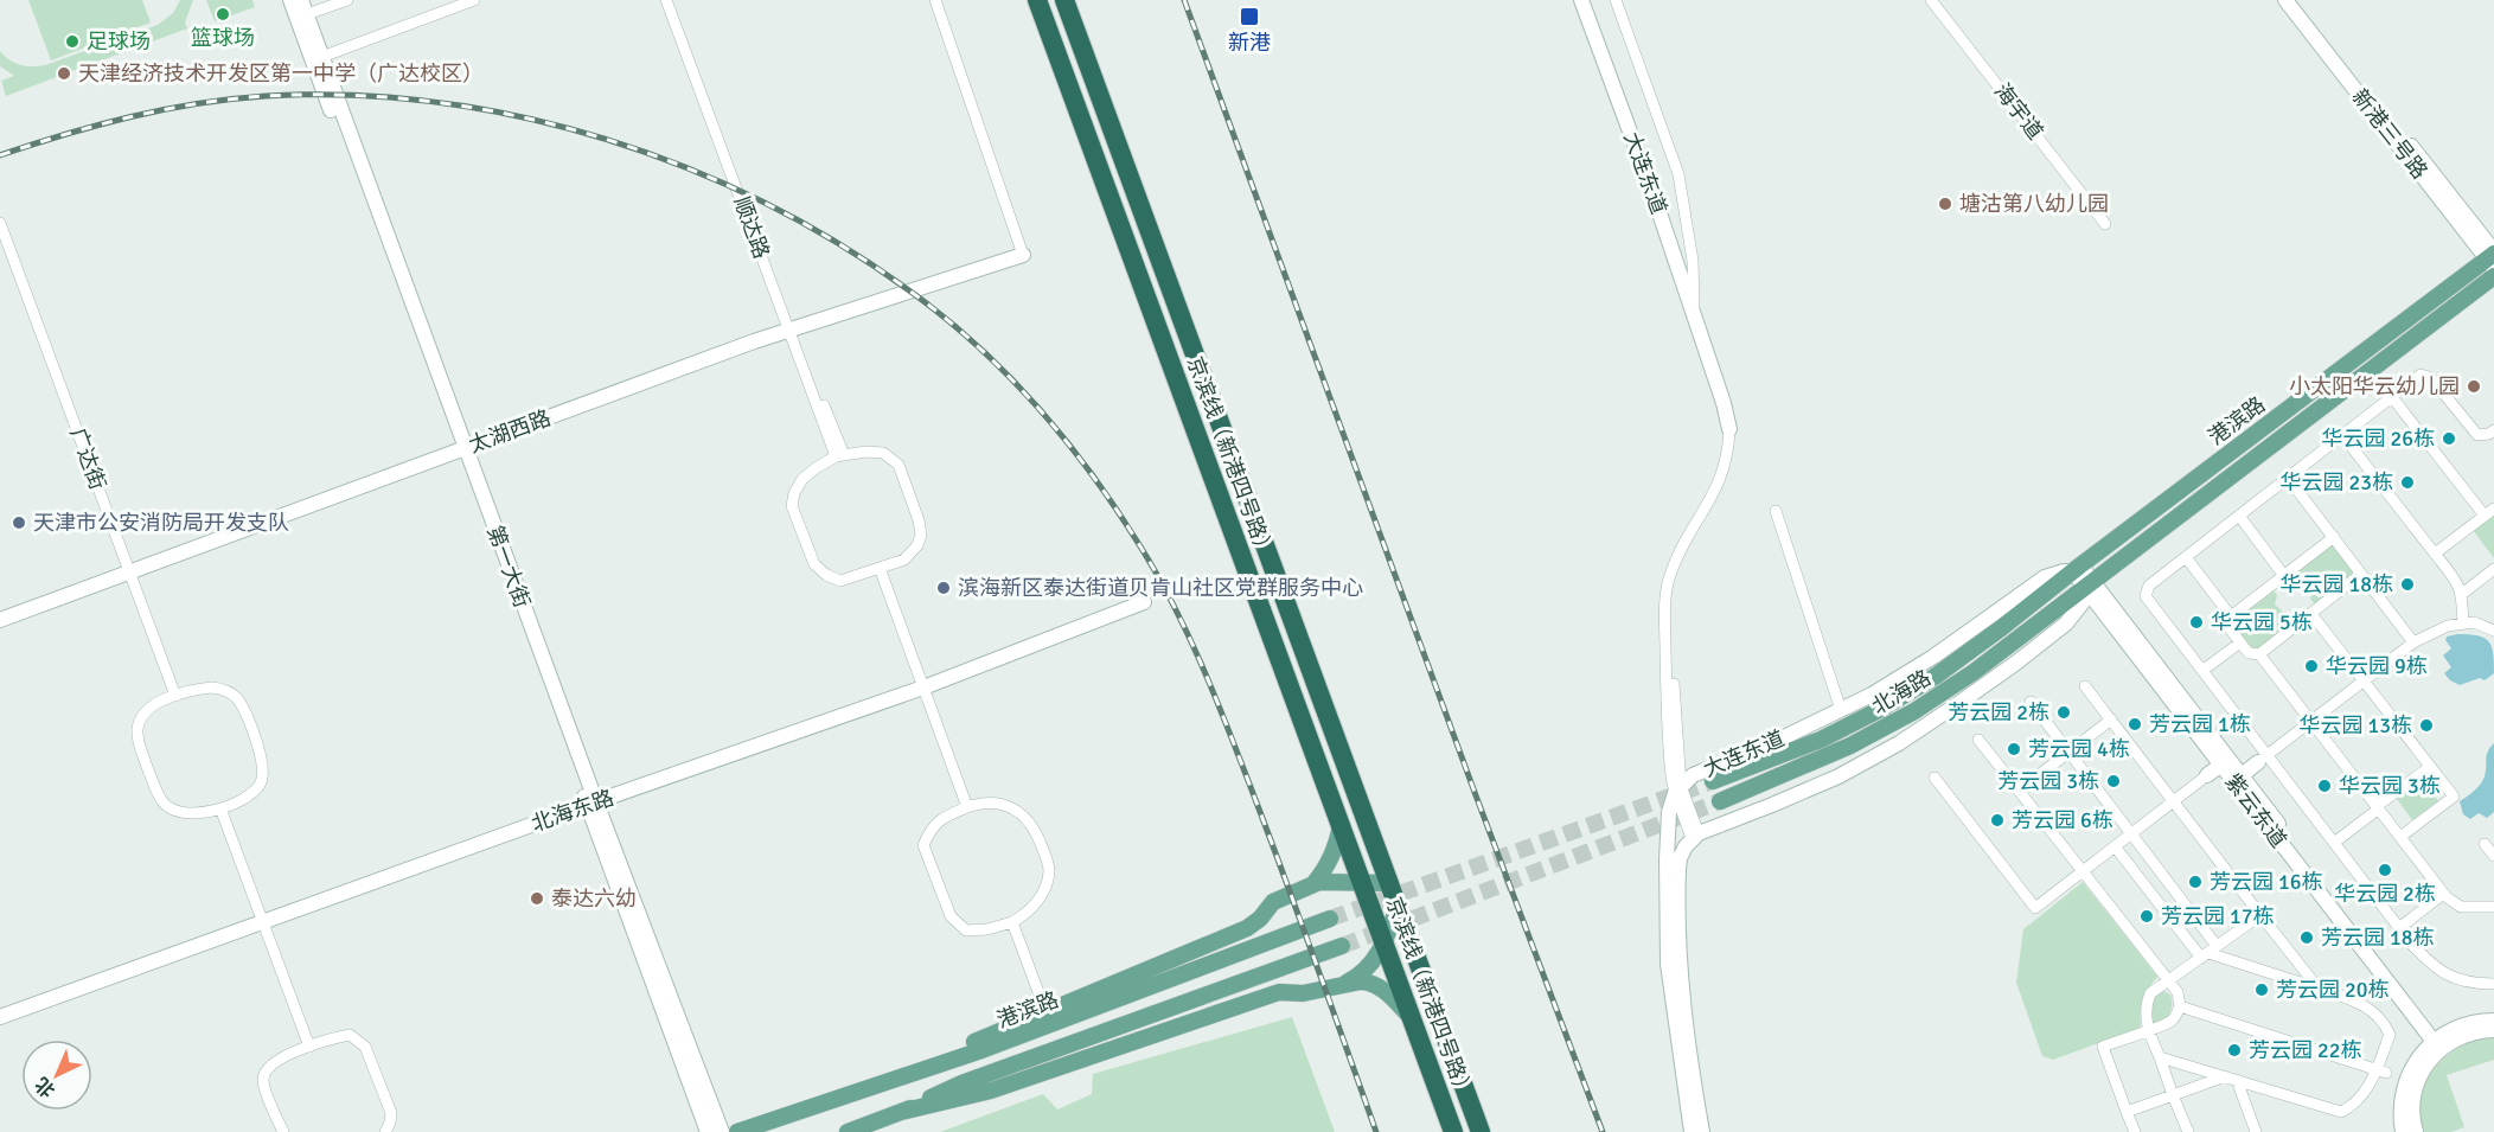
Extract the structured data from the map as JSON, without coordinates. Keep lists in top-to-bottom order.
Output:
{
  "streets": {
    "highway": ["京滨线（新港四号路）"],
    "main road": ["港滨路", "北海路"],
    "street": [
      "海宇道",
      "新港三号路",
      "大连东道",
      "顺达路",
      "太湖西路",
      "广达街",
      "第一大街",
      "北海东路",
      "紫云东道"
    ]
  },
  "crossings": [
    ["新港三号路", "港滨路"],
    ["大连东道", "港滨路"],
    ["大连东道", "北海路"],
    ["大连东道", "紫云东道"],
    ["顺达路", "太湖西路"],
    ["港滨路", "北海路"],
    ["港滨路", "紫云东道"],
    ["太湖西路", "广达街"],
    ["太湖西路", "第一大街"],
    ["第一大街", "北海东路"],
    ["北海路", "紫云东道"]
  ],
  "places": {
    "other": [
      "篮球场",
      "足球场",
      "天津经济技术开发区第一中学（广达校区）",
      "塘沽第八幼儿园",
      "小太阳华云幼儿园",
      "华云园 26栋",
      "华云园 23栋",
      "天津市公安消防局开发支队",
      "华云园 18栋",
      "滨海新区泰达街道贝肯山社区党群服务中心",
      "华云园 5栋",
      "华云园 9栋",
      "芳云园 2栋",
      "芳云园 1栋",
      "华云园 13栋",
      "芳云园 4栋",
      "芳云园 3栋",
      "华云园 3栋",
      "芳云园 6栋",
      "华云园 2栋",
      "芳云园 16栋",
      "泰达六幼",
      "芳云园 17栋",
      "芳云园 18栋",
      "芳云园 20栋",
      "芳云园 22栋"
    ],
    "transit": ["新港"]
  },
  "north": "bottom left"
}
